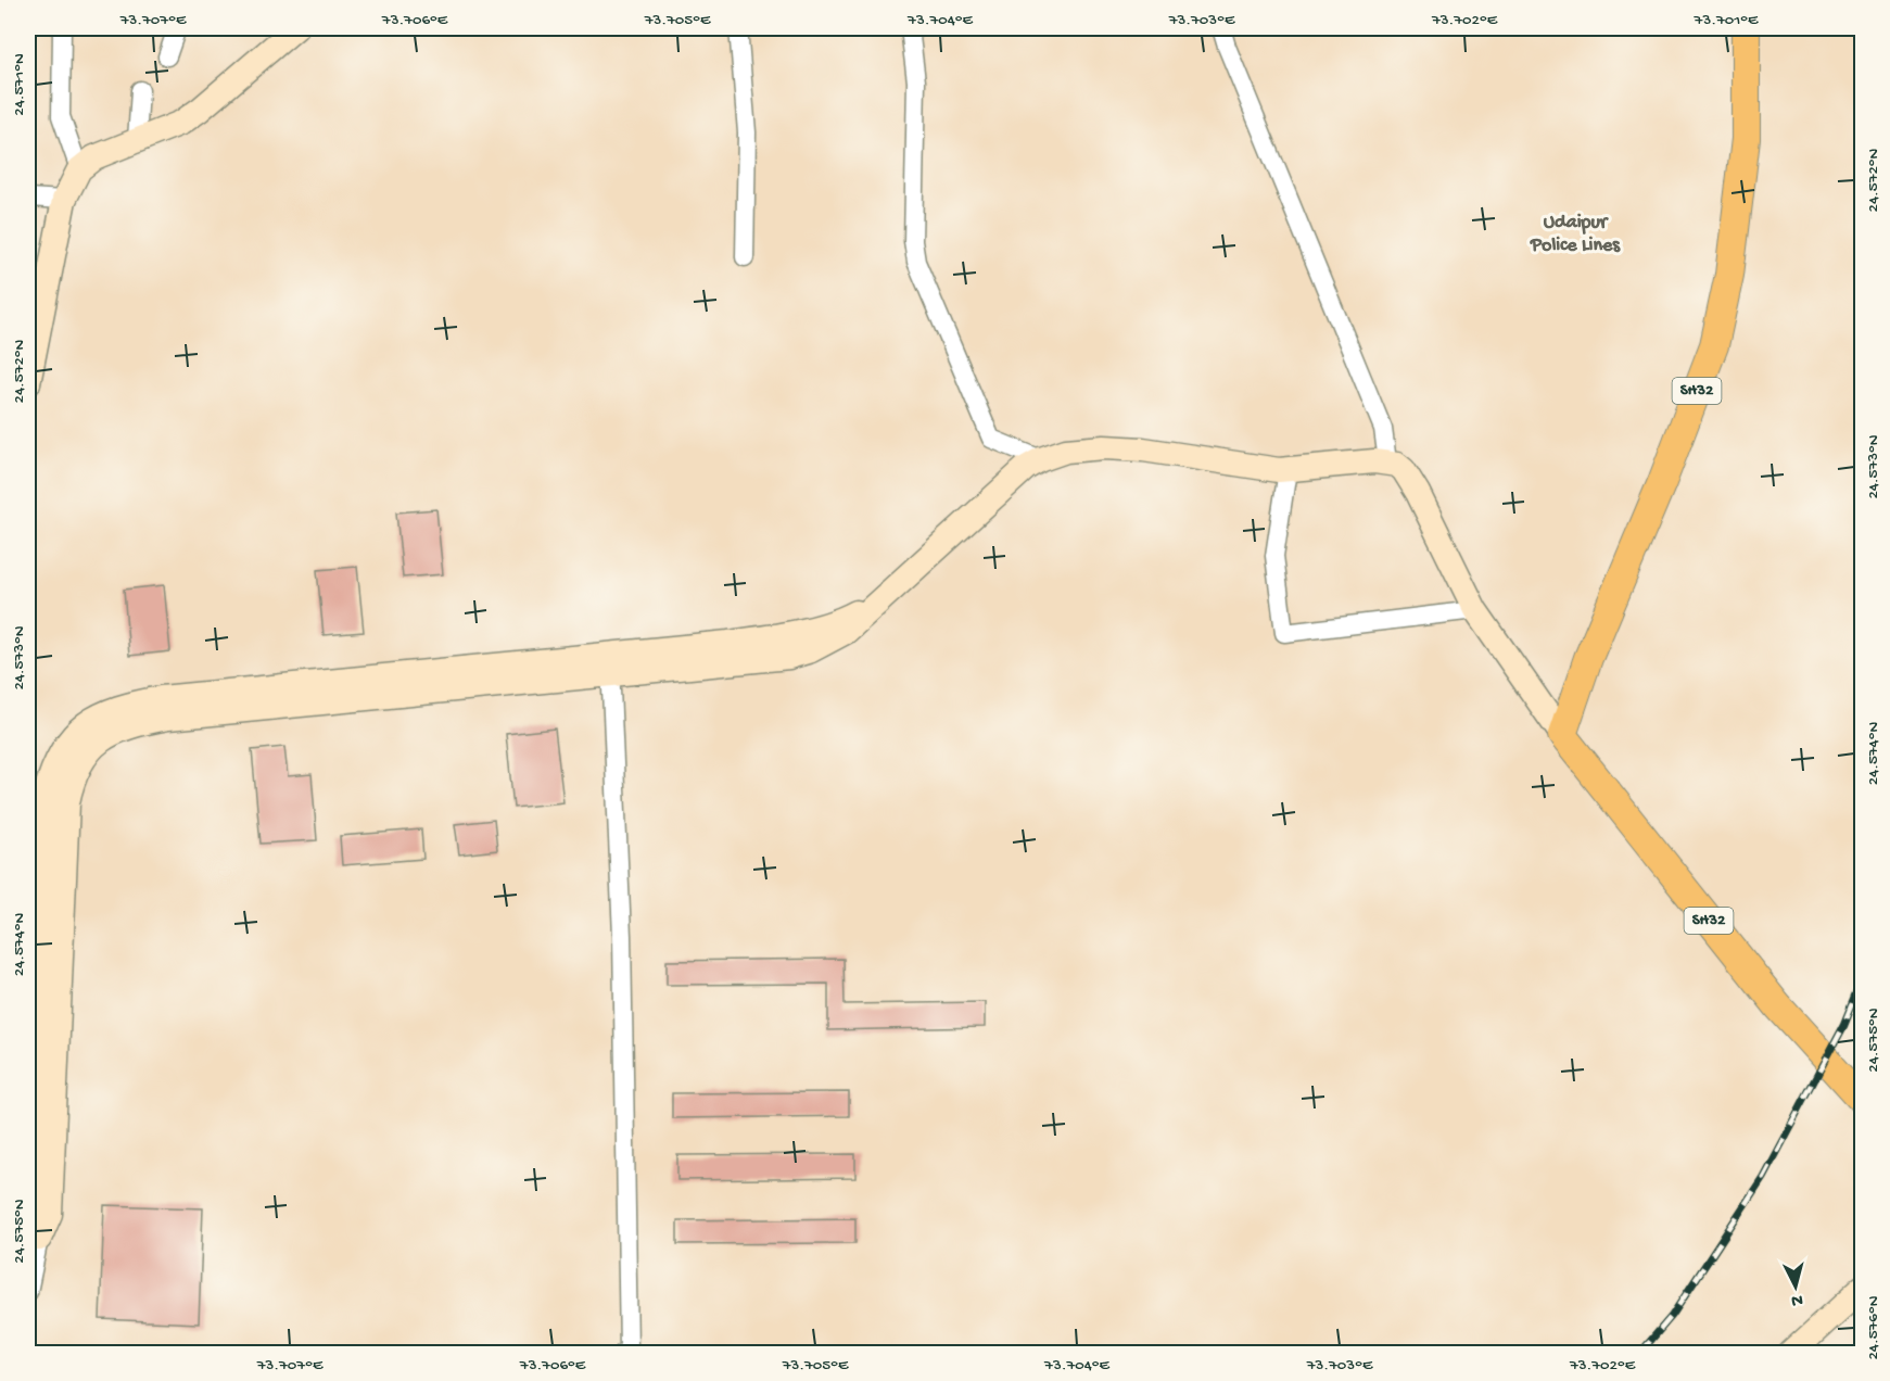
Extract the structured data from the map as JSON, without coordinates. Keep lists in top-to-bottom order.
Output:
{
  "streets": {
    "main road": ["SH32"]
  },
  "districts": ["Udaipur Police Lines"],
  "north": "bottom",
  "coordinates": [
    "73.707°E",
    "73.706°E",
    "73.705°E",
    "73.704°E",
    "73.703°E",
    "73.702°E",
    "73.701°E",
    "24.571°N",
    "24.572°N",
    "24.573°N",
    "24.574°N",
    "24.575°N",
    "24.576°N"
  ]
}
